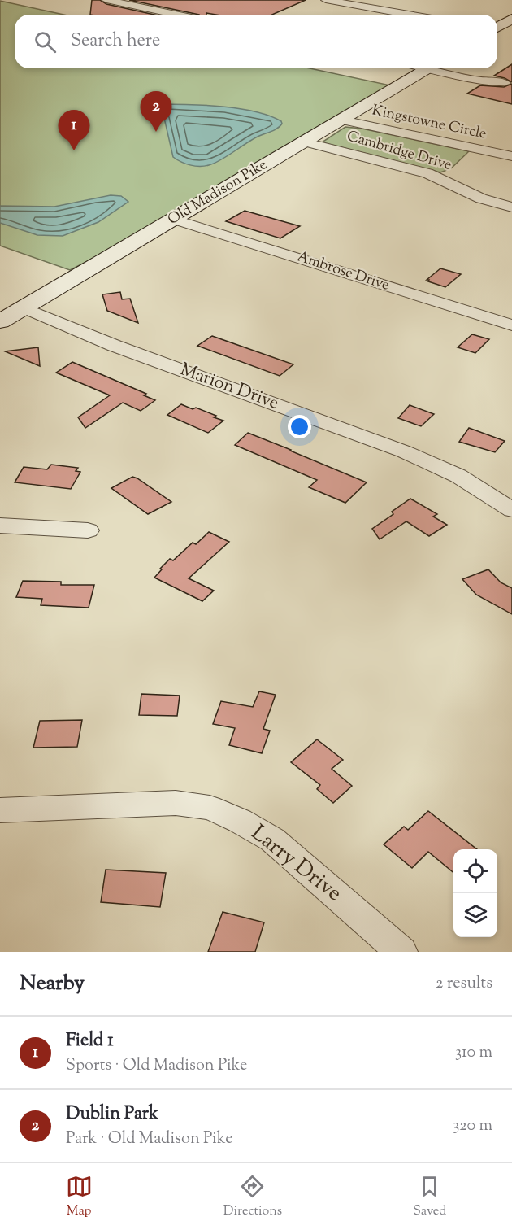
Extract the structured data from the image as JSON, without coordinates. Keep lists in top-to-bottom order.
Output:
{
  "streets": {
    "main road": ["Old Madison Pike"],
    "street": [
      "Kingstowne Circle",
      "Cambridge Drive",
      "Ambrose Drive",
      "Marion Drive",
      "Larry Drive"
    ]
  },
  "crossings": [
    ["Kingstowne Circle", "Old Madison Pike"],
    ["Cambridge Drive", "Old Madison Pike"],
    ["Old Madison Pike", "Ambrose Drive"],
    ["Old Madison Pike", "Marion Drive"]
  ],
  "page": {
    "search": "Search here",
    "pins": ["2", "1"],
    "heading": ["Nearby", "2 results"],
    "list": [
      {
        "mark": "1",
        "name": "Field 1",
        "note": "Sports · Old Madison Pike",
        "value": "310 m"
      },
      {
        "mark": "2",
        "name": "Dublin Park",
        "note": "Park · Old Madison Pike",
        "value": "320 m"
      }
    ],
    "nav": ["Map", "Directions", "Saved"]
  }
}
